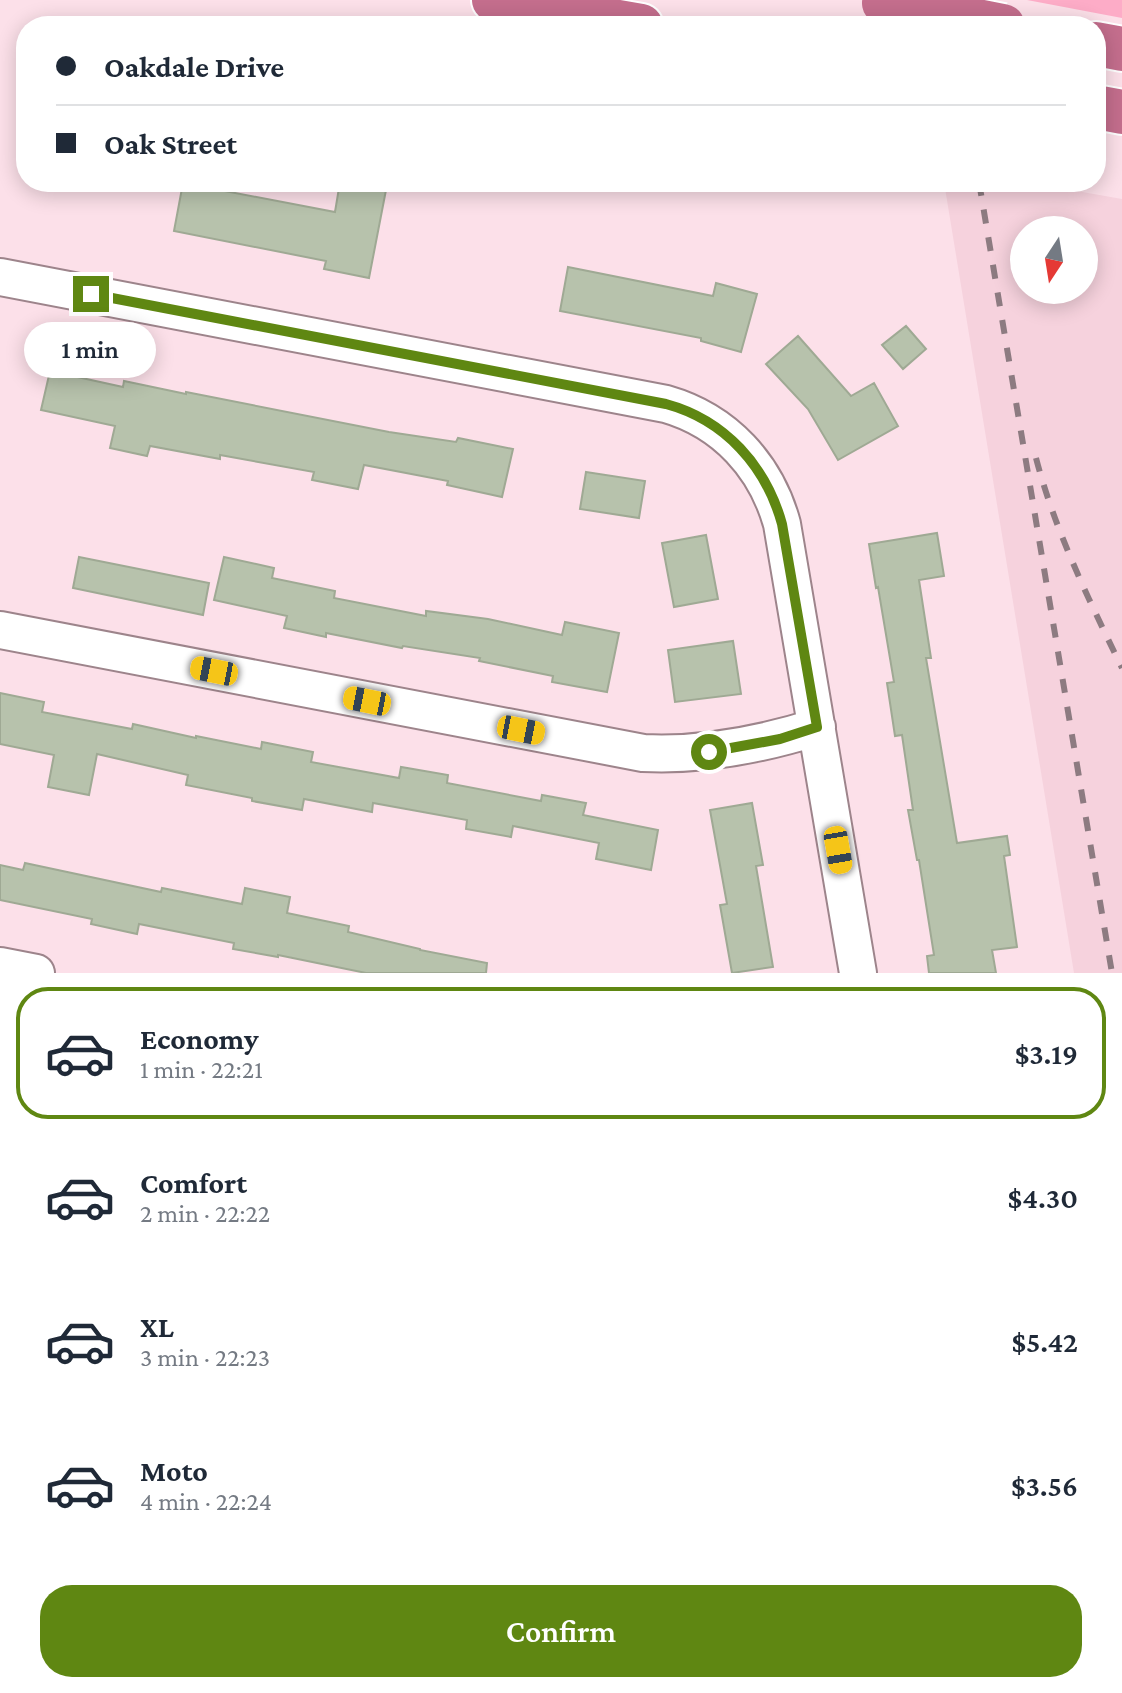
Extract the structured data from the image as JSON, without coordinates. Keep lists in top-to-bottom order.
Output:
{
  "north": "bottom",
  "page": {
    "banner": ["Oakdale Drive", "Oak Street"],
    "bubble": "1 min",
    "list": [
      {
        "name": "Economy",
        "note": "1 min · 22:21",
        "value": "$3.19"
      },
      {
        "name": "Comfort",
        "note": "2 min · 22:22",
        "value": "$4.30"
      },
      {
        "name": "XL",
        "note": "3 min · 22:23",
        "value": "$5.42"
      },
      {
        "name": "Moto",
        "note": "4 min · 22:24",
        "value": "$3.56"
      }
    ],
    "buttons": "Confirm"
  }
}
